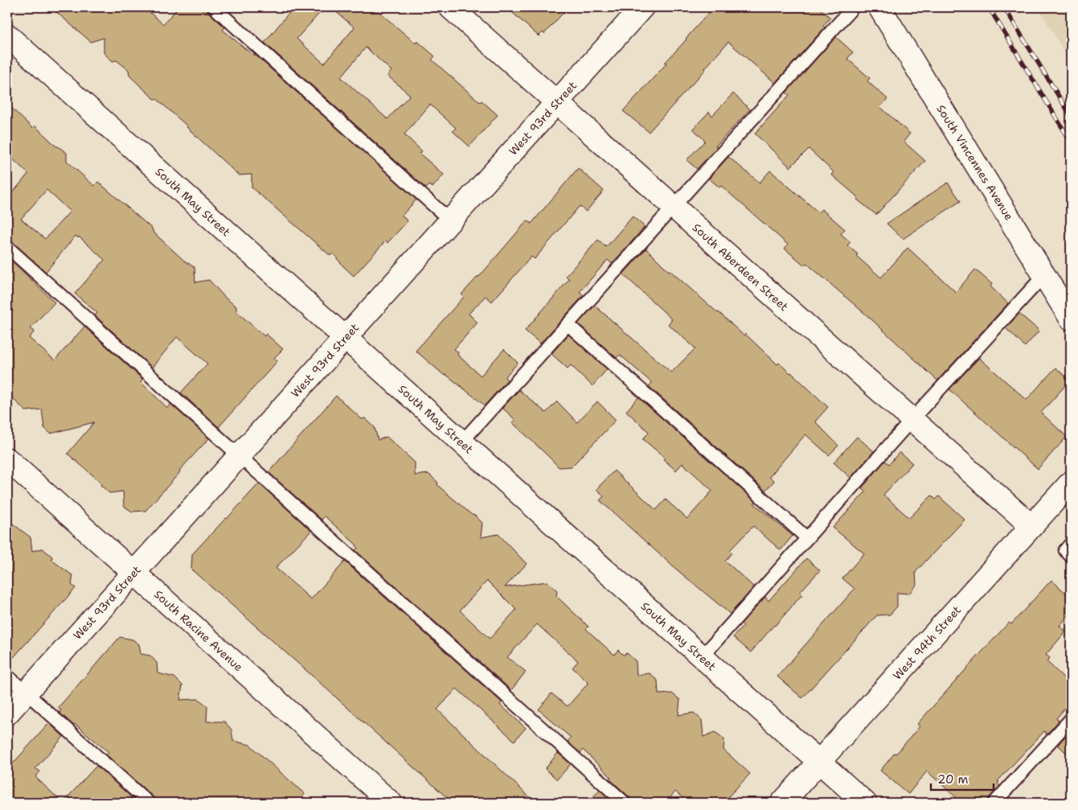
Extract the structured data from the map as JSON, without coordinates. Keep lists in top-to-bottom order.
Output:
{
  "streets": {
    "street": [
      "West 93rd Street",
      "South Vincennes Avenue",
      "South May Street",
      "South Aberdeen Street",
      "South Racine Avenue",
      "West 94th Street"
    ]
  },
  "crossings": [
    ["West 93rd Street", "South May Street"],
    ["West 93rd Street", "South Aberdeen Street"],
    ["West 93rd Street", "South Racine Avenue"],
    ["South May Street", "West 94th Street"],
    ["South Aberdeen Street", "West 94th Street"]
  ],
  "scale_bar": "20 m"
}
